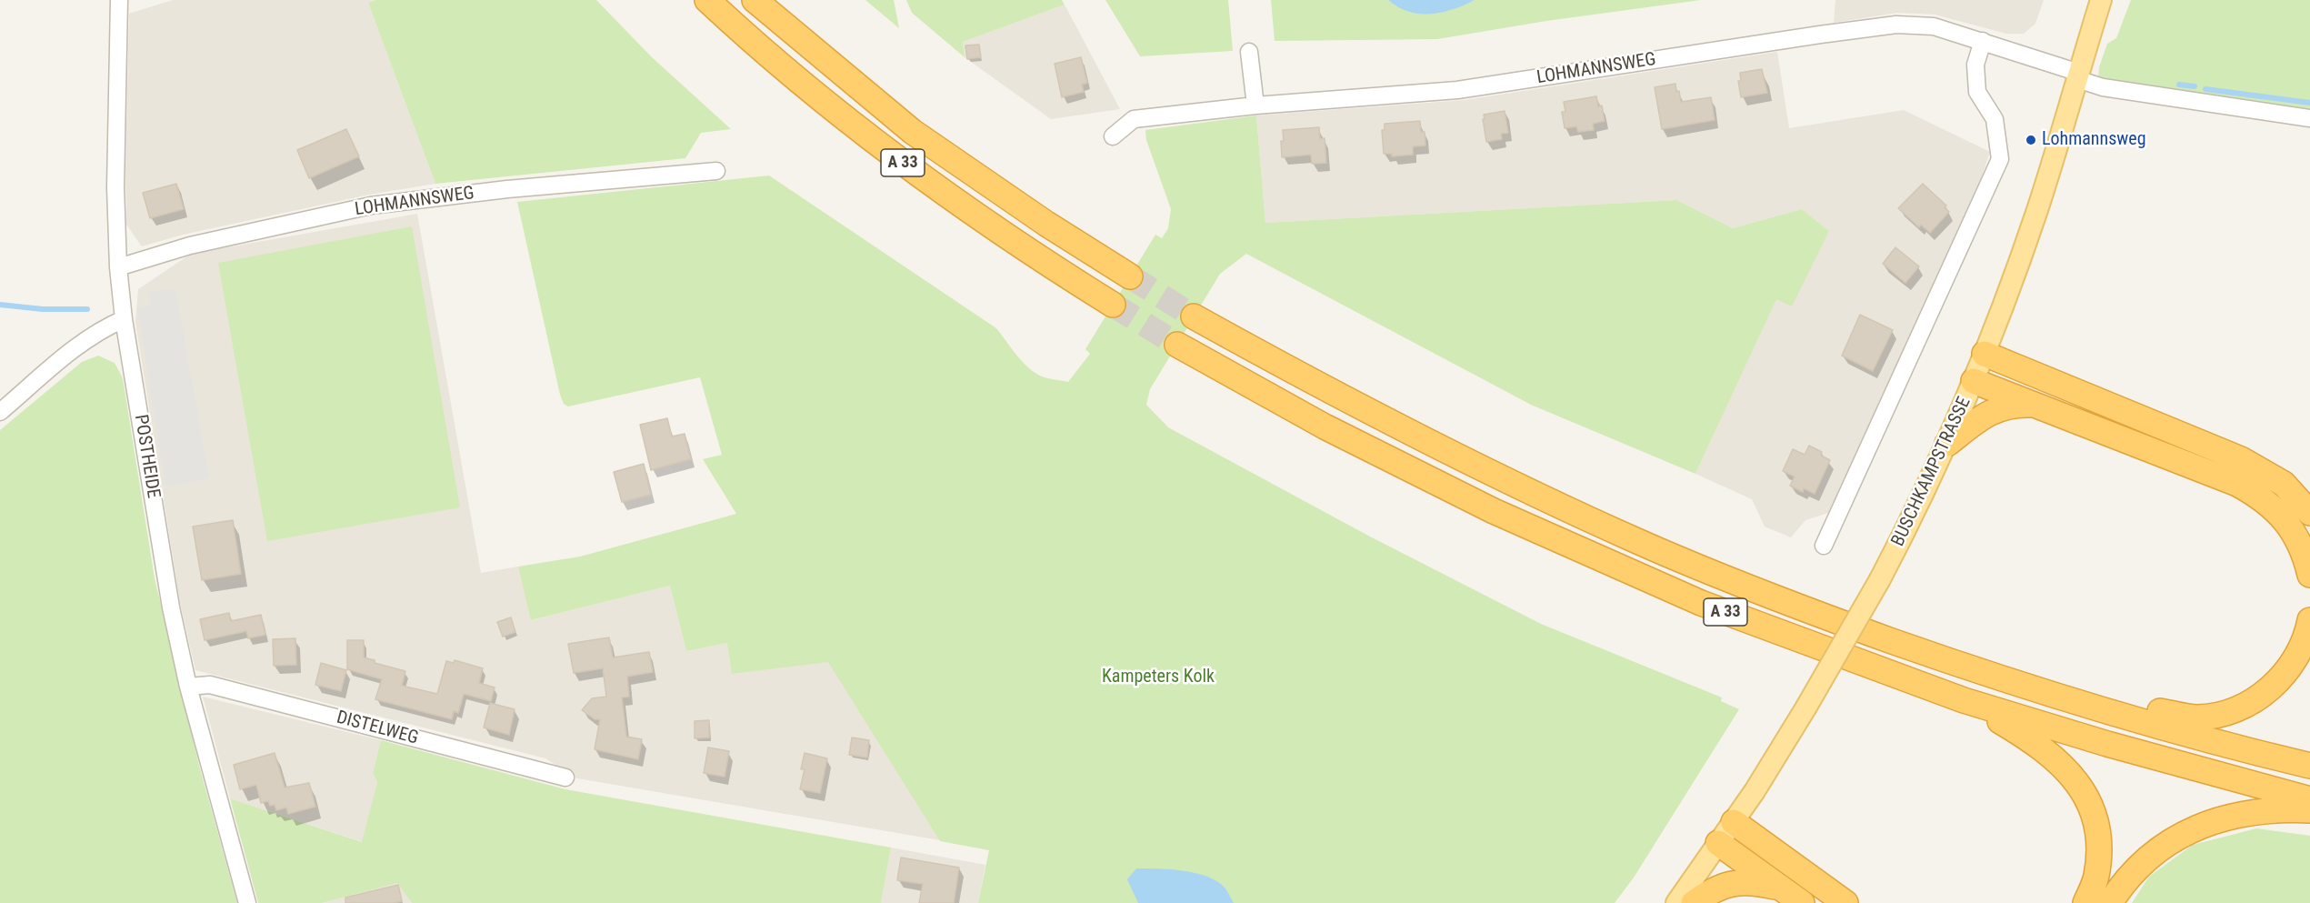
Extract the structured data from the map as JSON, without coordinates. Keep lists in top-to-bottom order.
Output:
{
  "streets": {
    "highway": ["A 33"],
    "main road": ["BUSCHKAMPSTRASSE"],
    "street": ["LOHMANNSWEG", "POSTHEIDE", "DISTELWEG"]
  },
  "crossings": [
    ["LOHMANNSWEG", "POSTHEIDE"],
    ["LOHMANNSWEG", "BUSCHKAMPSTRASSE"],
    ["POSTHEIDE", "DISTELWEG"]
  ],
  "parks": ["Kampeters Kolk"],
  "places": ["Lohmannsweg"]
}
